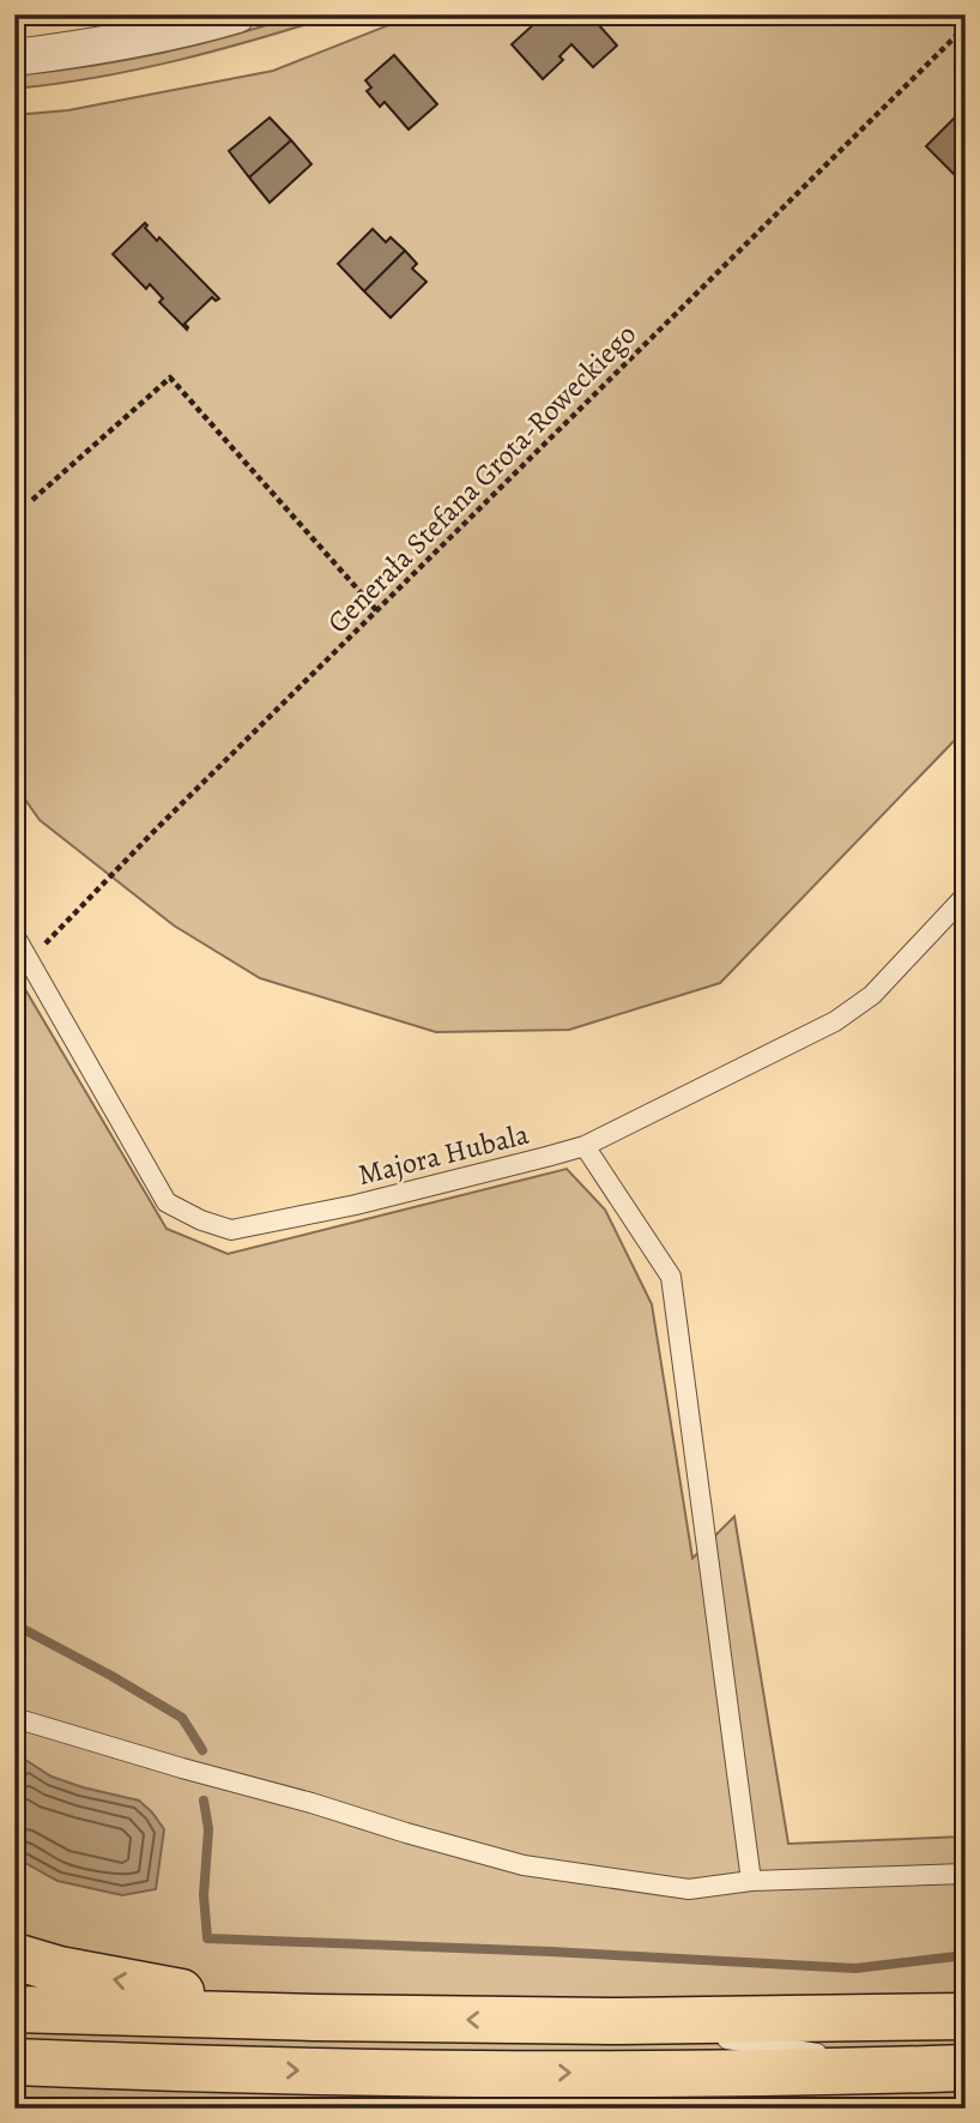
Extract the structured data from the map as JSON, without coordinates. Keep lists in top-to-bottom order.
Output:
{
  "streets": {
    "lane": ["Majora Hubala"],
    "path": ["Generała Stefana Grota-Roweckiego"]
  },
  "crossings": [
    ["Generała Stefana Grota-Roweckiego", "Majora Hubala"]
  ]
}
